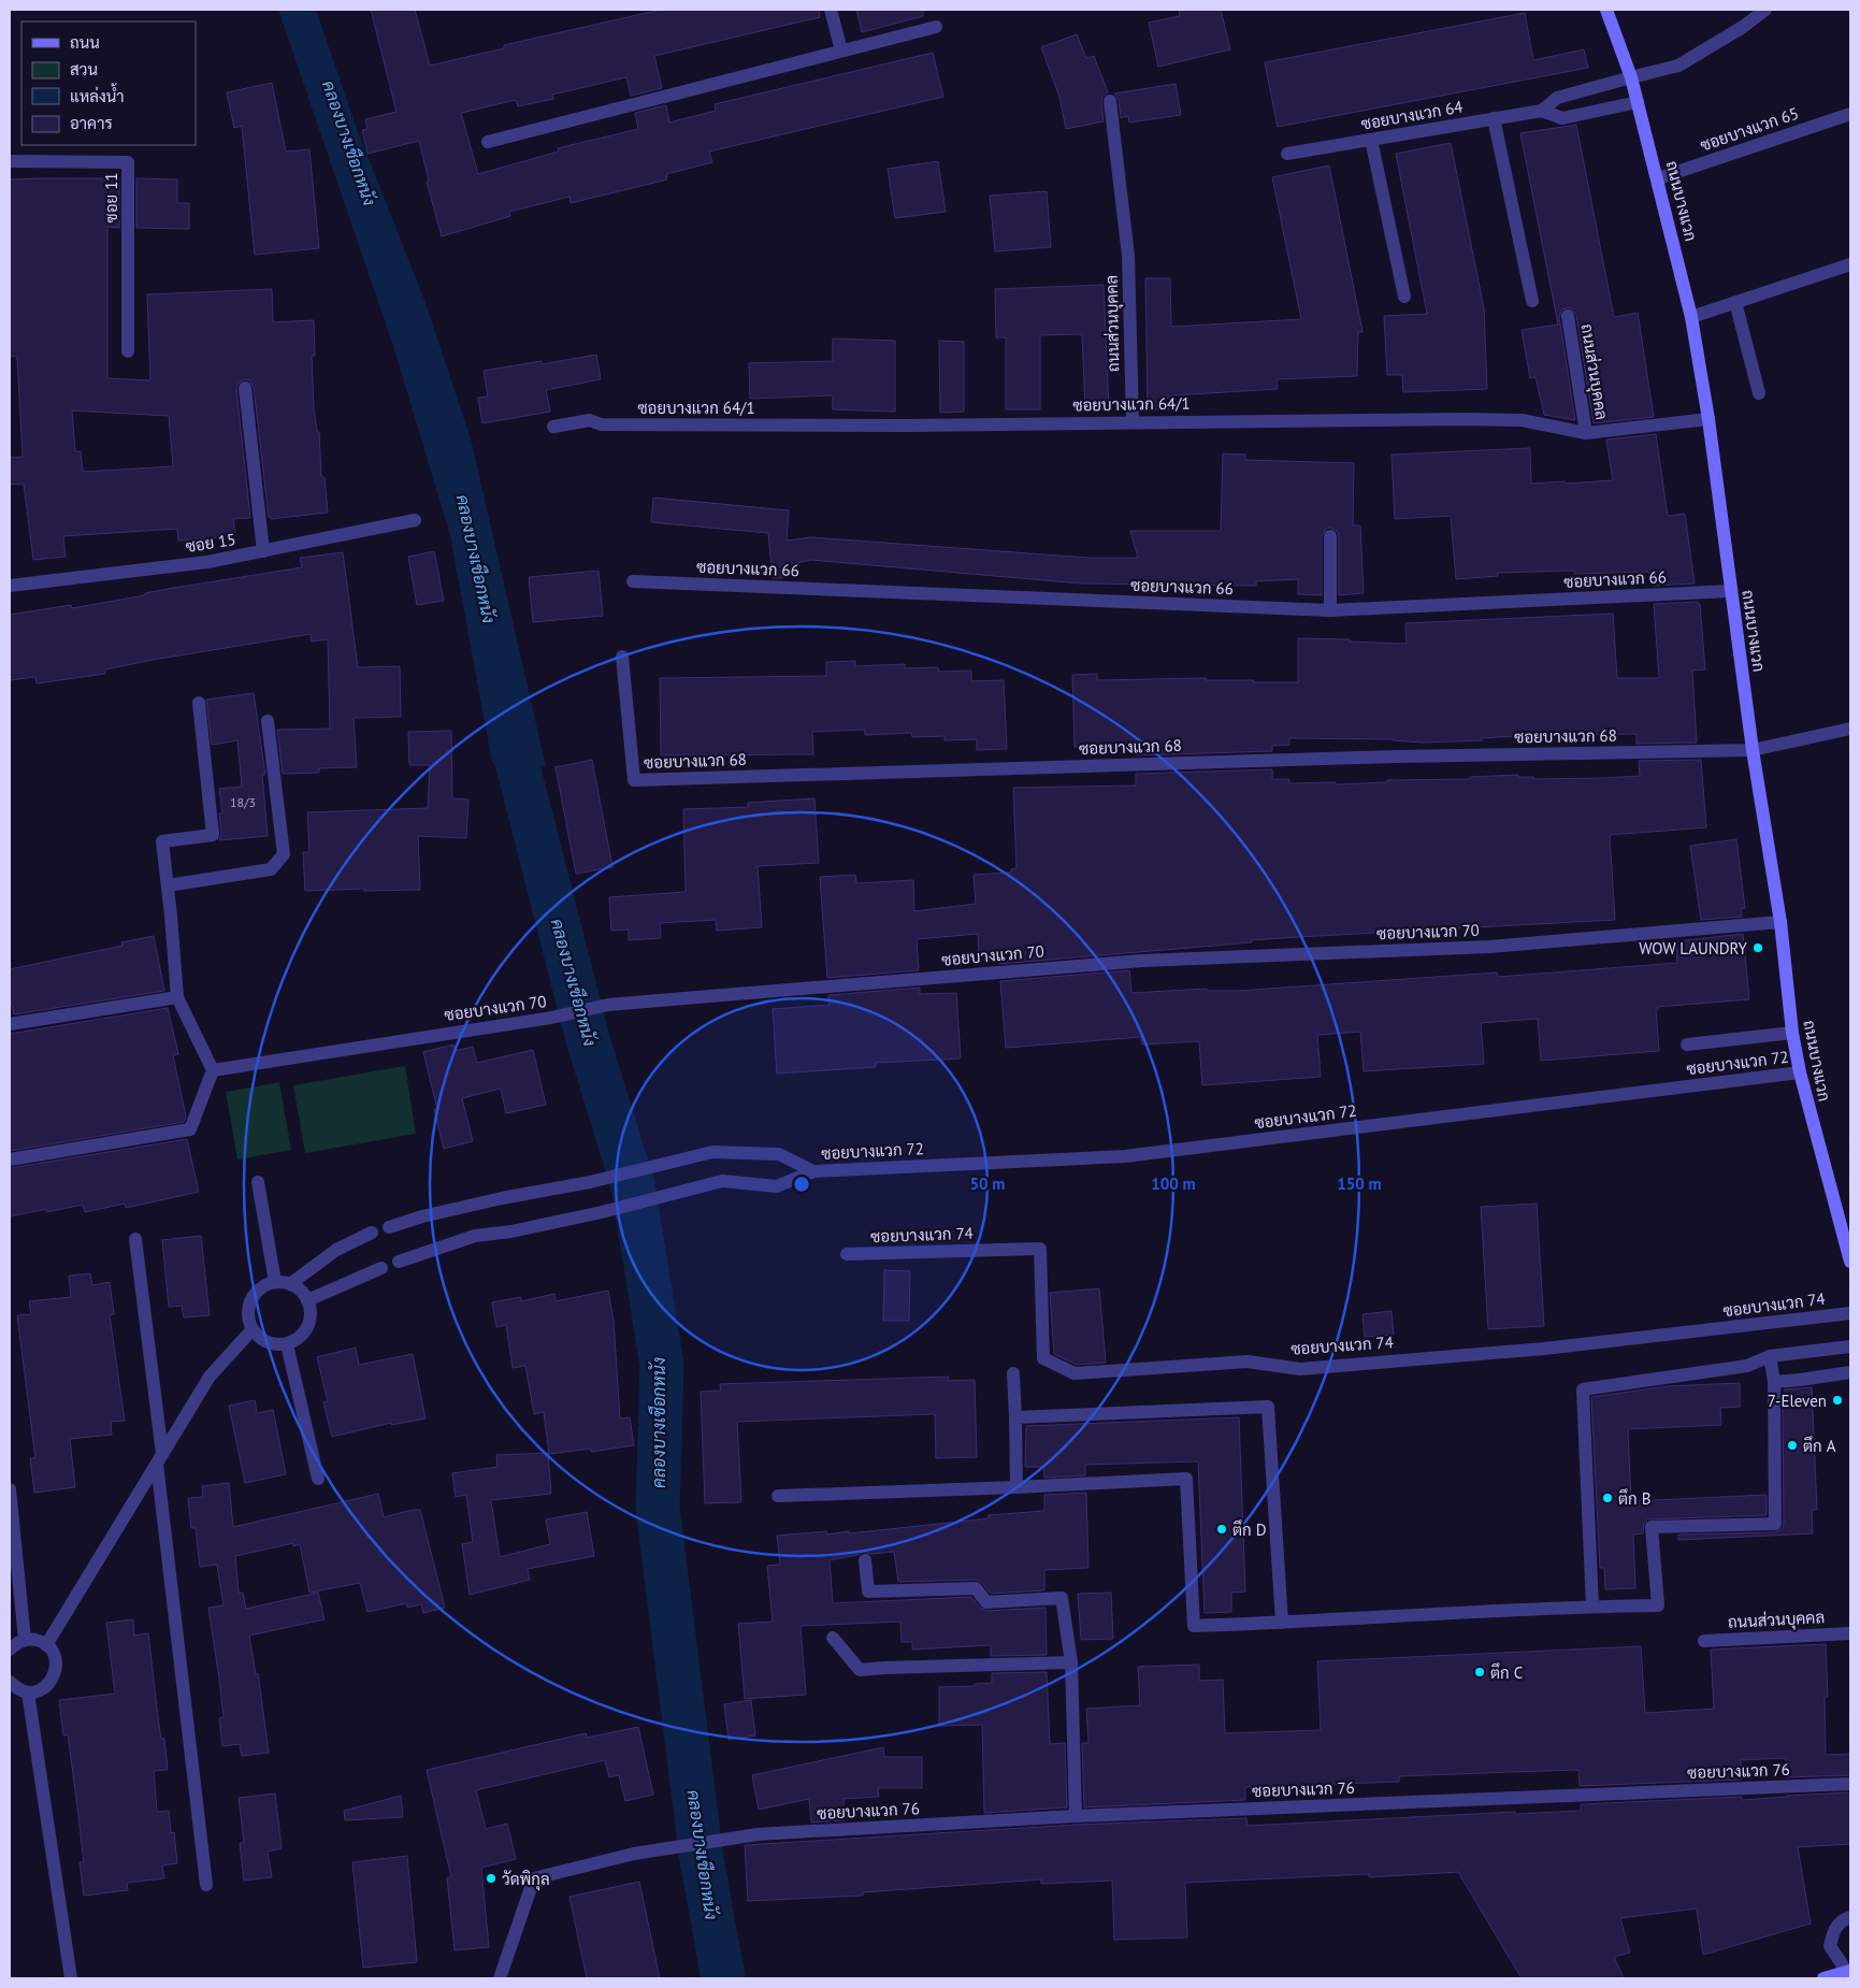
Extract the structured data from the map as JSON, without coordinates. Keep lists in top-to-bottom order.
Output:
{
  "streets": {
    "main road": ["ถนนบางแวก"],
    "street": [
      "ซอยบางแวก 64",
      "ซอยบางแวก 65",
      "ซอย 11",
      "ถนนส่วนบุคคล",
      "ซอยบางแวก 64/1",
      "ซอย 15",
      "ซอยบางแวก 66",
      "ซอยบางแวก 68",
      "ซอยบางแวก 70",
      "ซอยบางแวก 72",
      "ซอยบางแวก 74",
      "ซอยบางแวก 76"
    ]
  },
  "crossings": [
    ["ซอยบางแวก 64", "ถนนบางแวก"],
    ["ซอยบางแวก 65", "ถนนบางแวก"],
    ["ถนนบางแวก", "ซอยบางแวก 64/1"],
    ["ถนนบางแวก", "ซอยบางแวก 66"],
    ["ถนนบางแวก", "ซอยบางแวก 68"],
    ["ถนนบางแวก", "ซอยบางแวก 70"],
    ["ถนนบางแวก", "ซอยบางแวก 72"],
    ["ถนนส่วนบุคคล", "ซอยบางแวก 64/1"]
  ],
  "water": ["คลองบางเชือกหนัง"],
  "places": [
    "WOW LAUNDRY",
    "7-Eleven",
    "ตึก A",
    "ตึก B",
    "ตึก D",
    "ตึก C",
    "วัดพิกุล"
  ],
  "house_numbers": ["18/3"],
  "legend": [
    "ถนน",
    "สวน",
    "แหล่งน้ำ",
    "อาคาร"
  ],
  "rings": ["50 m", "100 m", "150 m"]
}
